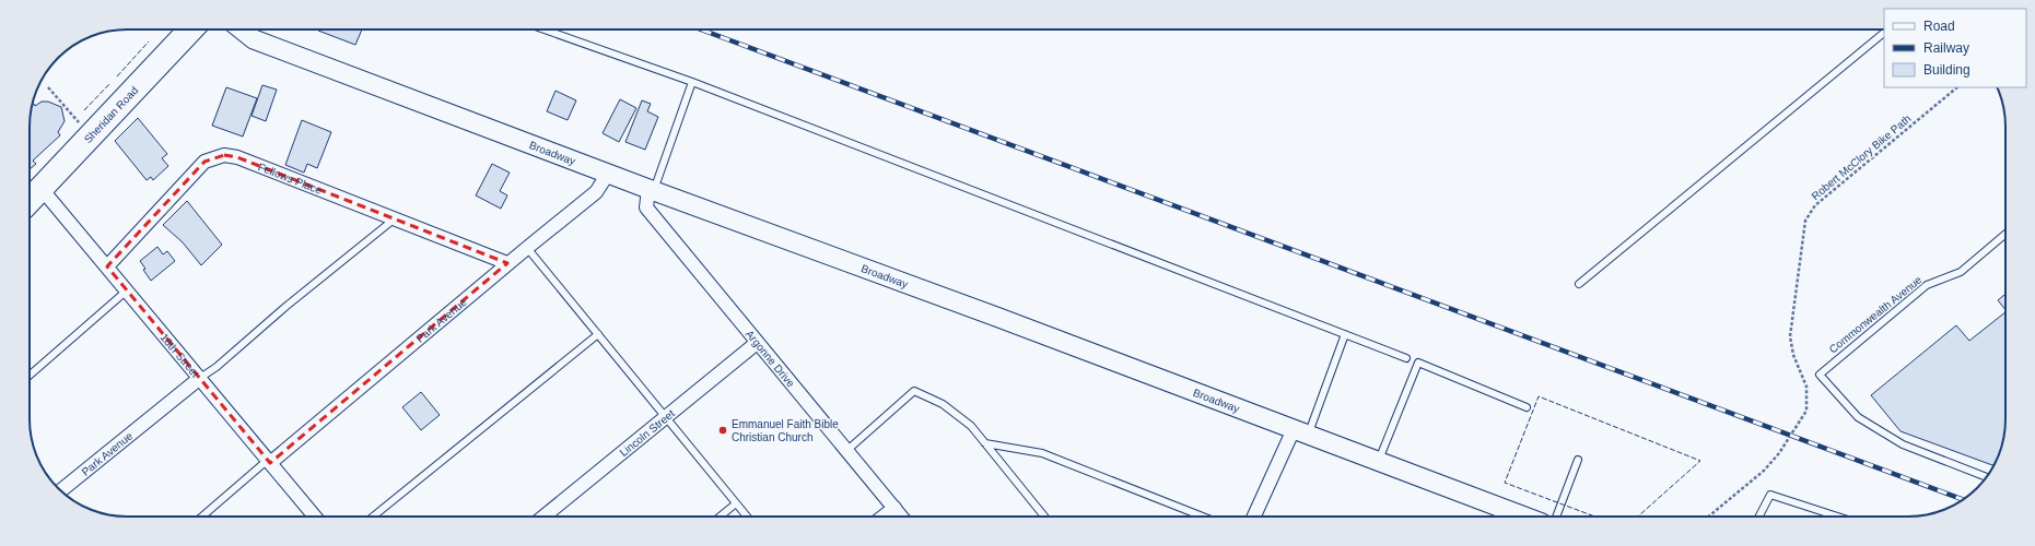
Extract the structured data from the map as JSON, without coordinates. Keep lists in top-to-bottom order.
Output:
{
  "streets": {
    "highway": ["Sheridan Road"],
    "street": [
      "Broadway",
      "Fellows Place",
      "Park Avenue",
      "18th Street",
      "Argonne Drive",
      "Lincoln Street"
    ],
    "lane": ["Commonwealth Avenue"],
    "path": ["Robert McClory Bike Path"]
  },
  "crossings": [
    ["Sheridan Road", "18th Street"],
    ["Broadway", "Park Avenue"],
    ["Broadway", "Argonne Drive"],
    ["Fellows Place", "Park Avenue"],
    ["Fellows Place", "18th Street"],
    ["Park Avenue", "18th Street"],
    ["Argonne Drive", "Lincoln Street"]
  ],
  "places": ["Emmanuel Faith Bible Christian Church"],
  "legend": ["Road", "Railway", "Building"]
}
